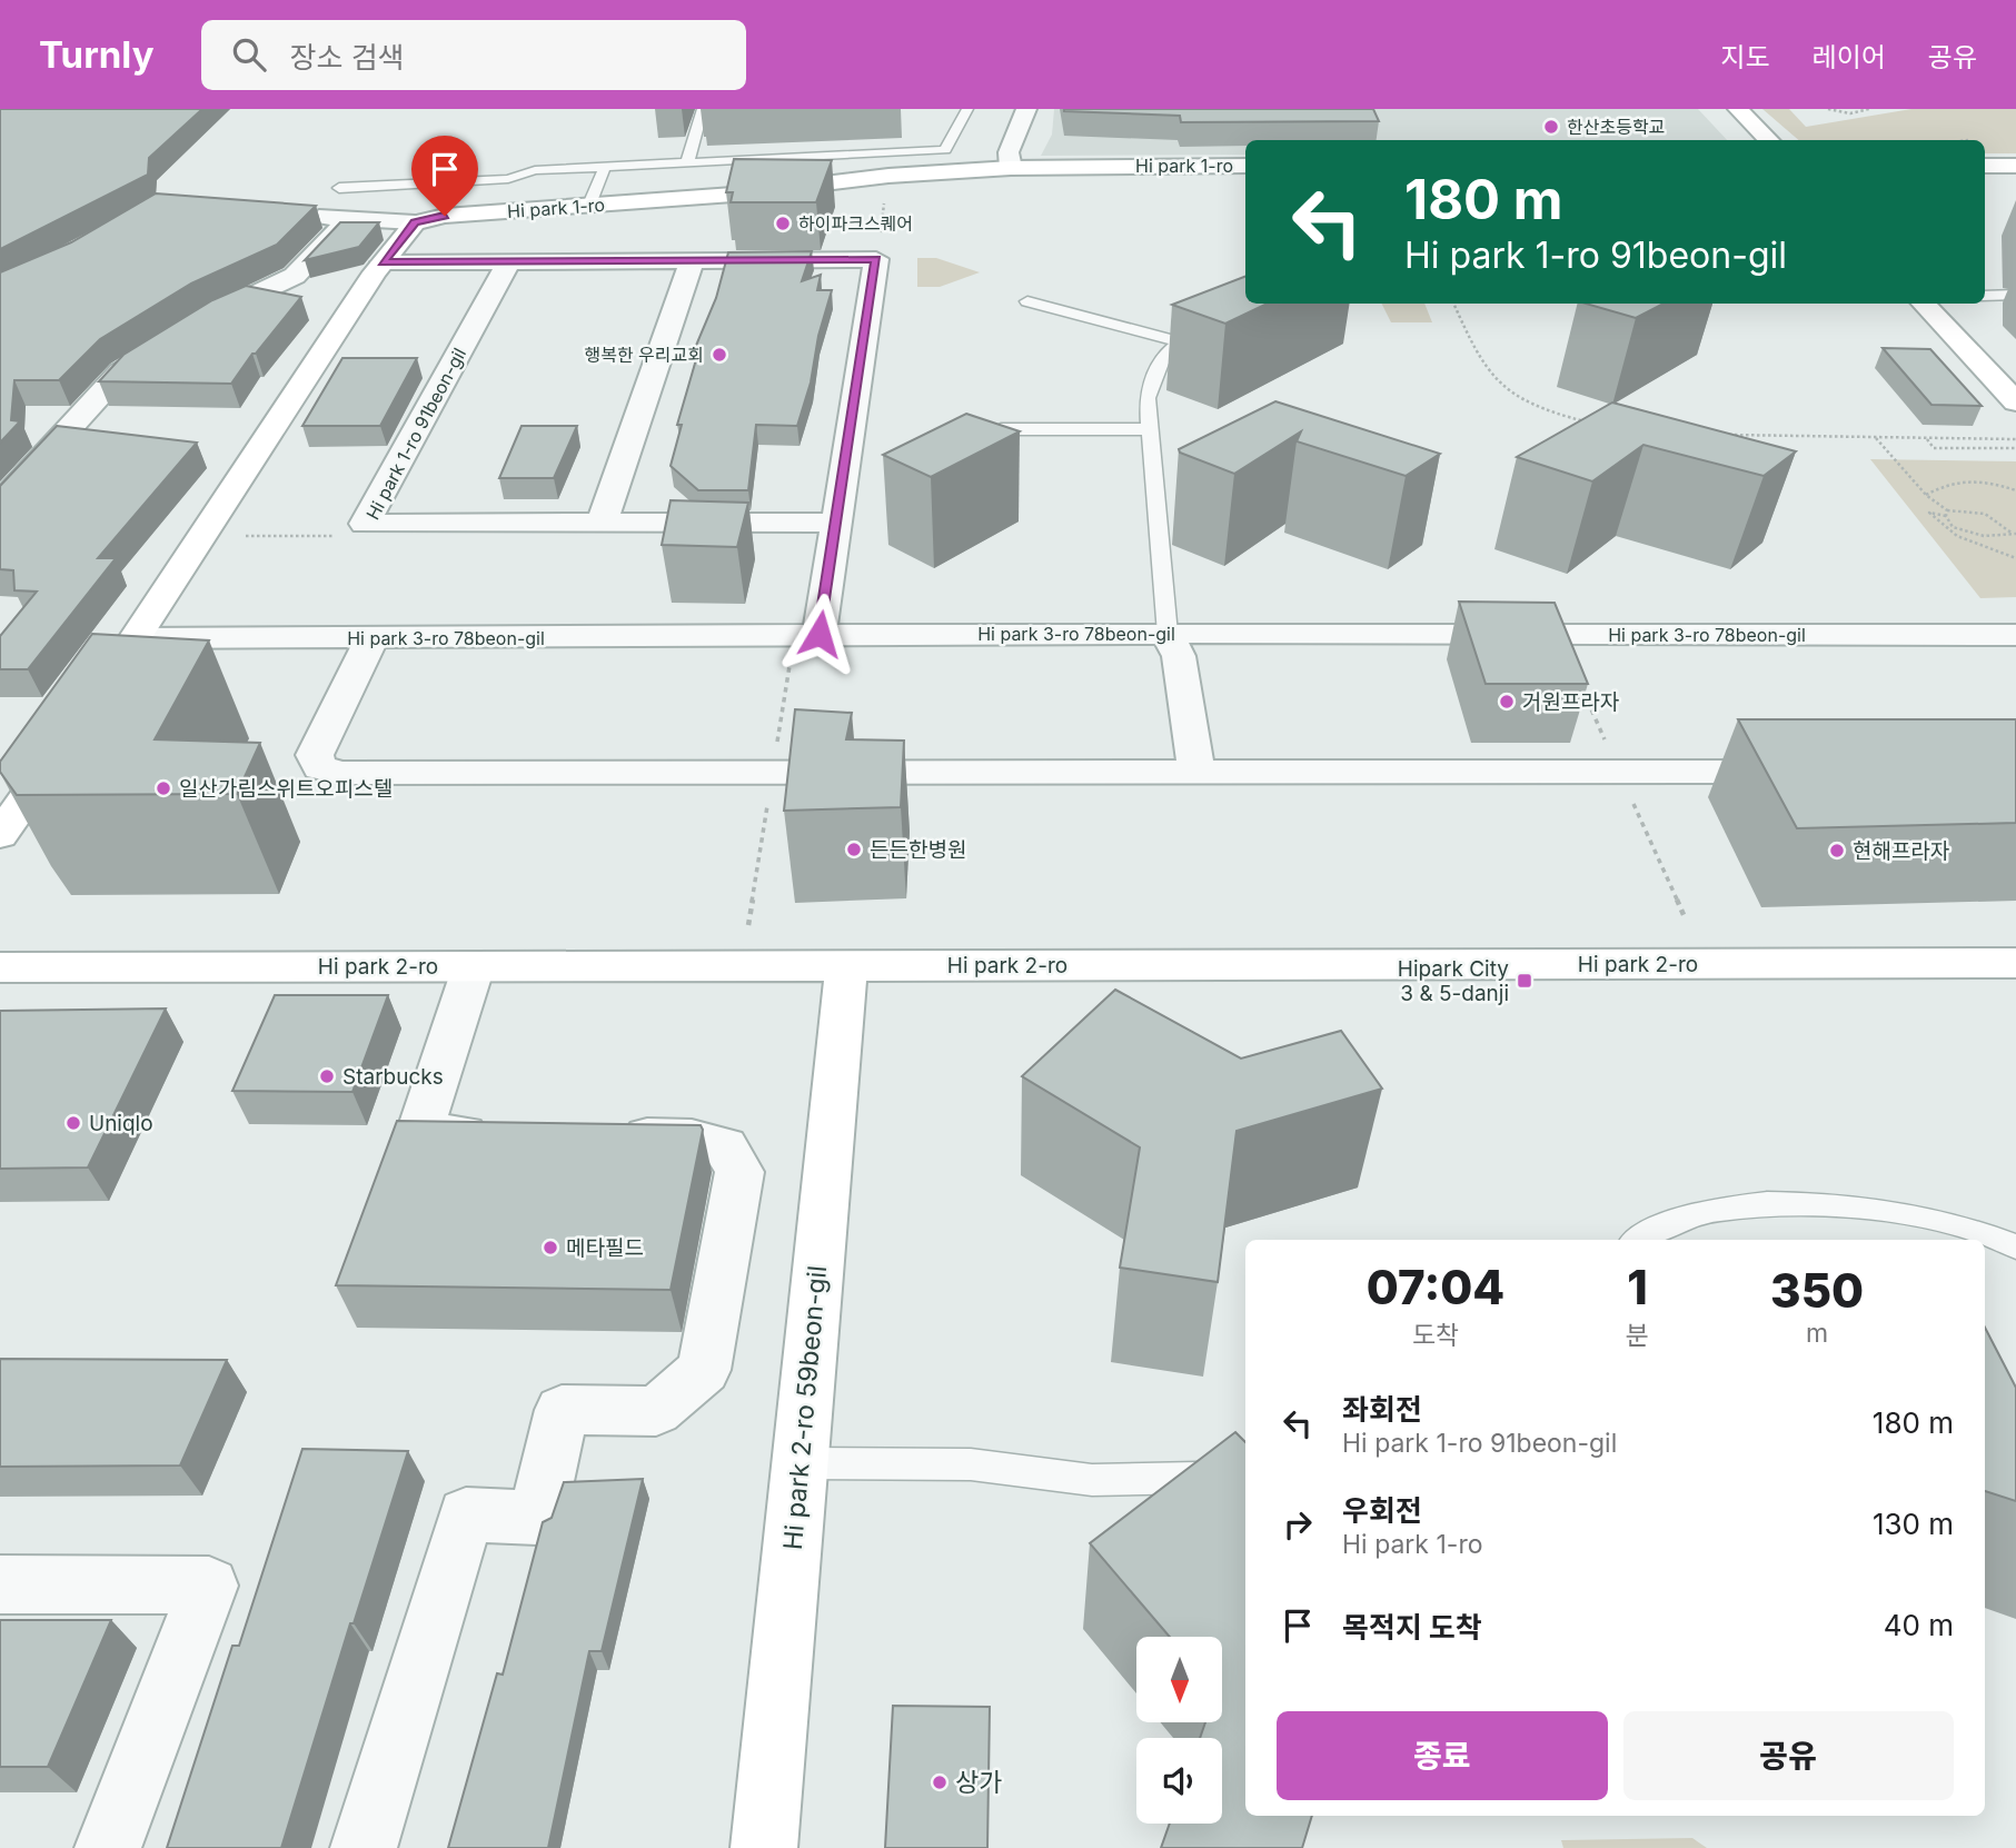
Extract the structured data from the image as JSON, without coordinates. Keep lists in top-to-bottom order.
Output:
{
  "streets": {
    "street": [
      "Hi park 1-ro",
      "Hi park 1-ro 91beon-gil",
      "Hi park 3-ro 78beon-gil",
      "Hi park 2-ro",
      "Hi park 2-ro 59beon-gil"
    ]
  },
  "crossings": [
    ["Hi park 2-ro", "Hi park 2-ro 59beon-gil"]
  ],
  "places": {
    "other": [
      "한산초등학교",
      "하이파크스퀘어",
      "행복한 우리교회",
      "거원프라자",
      "일산가림스위트오피스텔",
      "든든한병원",
      "현해프라자",
      "Starbucks",
      "Uniqlo",
      "메타필드",
      "상가"
    ],
    "transit": ["Hipark City 3 & 5-danji"]
  },
  "north": "bottom",
  "page": {
    "header": "Turnly",
    "search": "장소 검색",
    "nav": ["지도", "레이어", "공유"],
    "turn": ["180 m", "Hi park 1-ro 91beon-gil"],
    "eta": [
      "07:04",
      "도착",
      "1",
      "분",
      "350",
      "m"
    ],
    "list": [
      {
        "name": "좌회전",
        "note": "Hi park 1-ro 91beon-gil",
        "value": "180 m"
      },
      {
        "name": "우회전",
        "note": "Hi park 1-ro",
        "value": "130 m"
      },
      {
        "name": "목적지 도착",
        "value": "40 m"
      }
    ],
    "buttons": ["종료", "공유"]
  }
}
